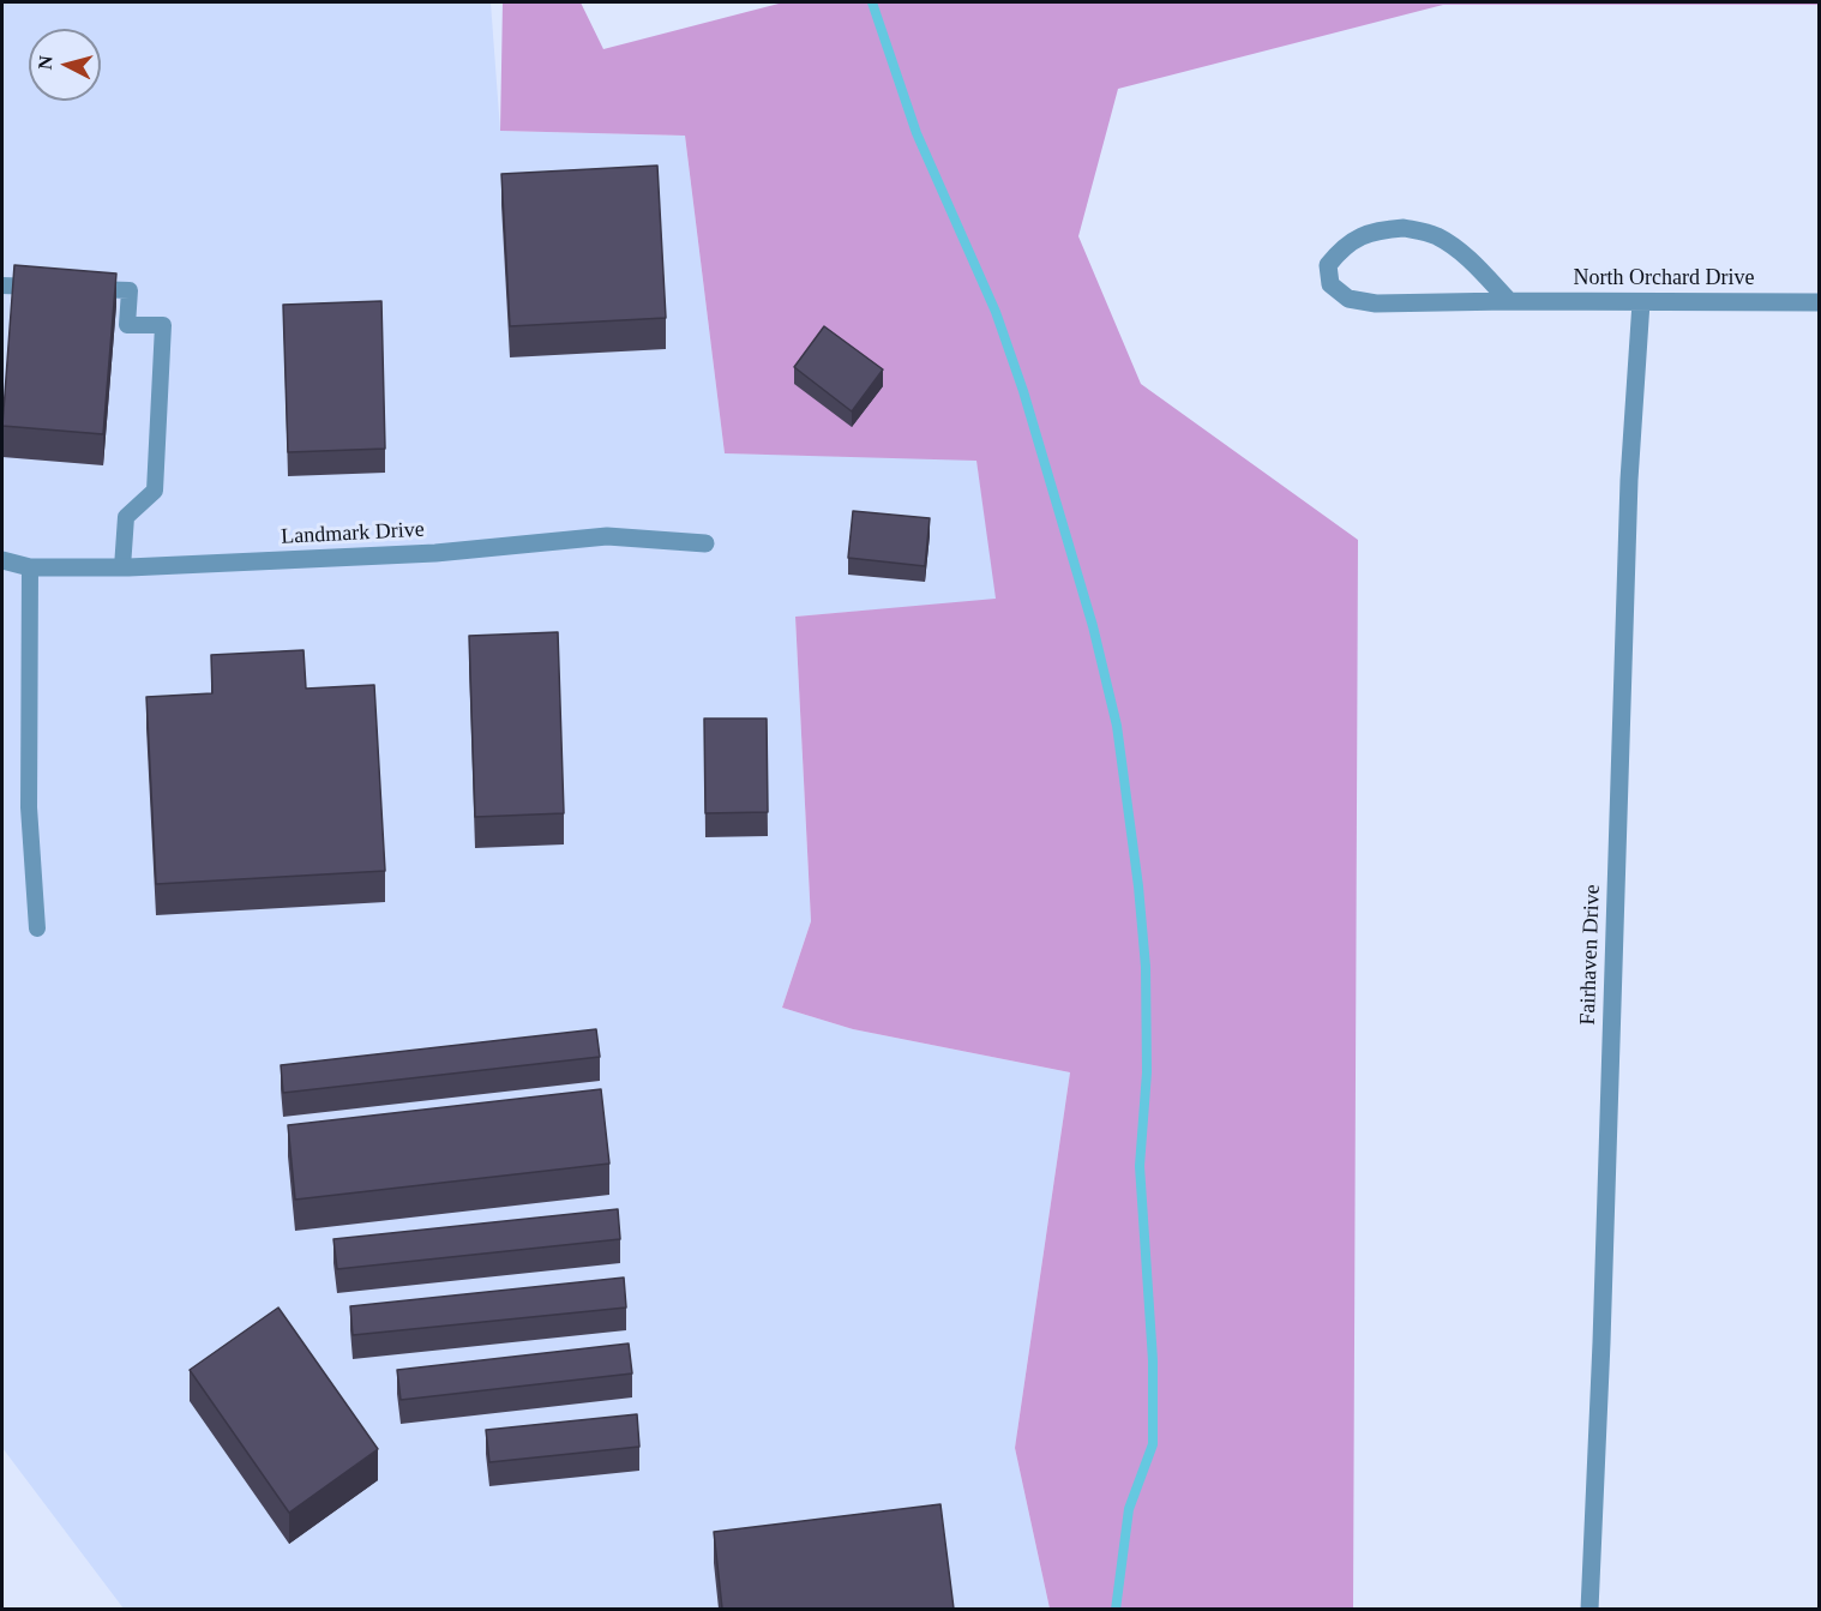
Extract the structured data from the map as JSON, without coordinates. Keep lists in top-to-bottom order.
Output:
{
  "streets": {
    "street": ["North Orchard Drive", "Landmark Drive", "Fairhaven Drive"]
  },
  "crossings": [
    ["North Orchard Drive", "Fairhaven Drive"]
  ],
  "north": "left"
}
